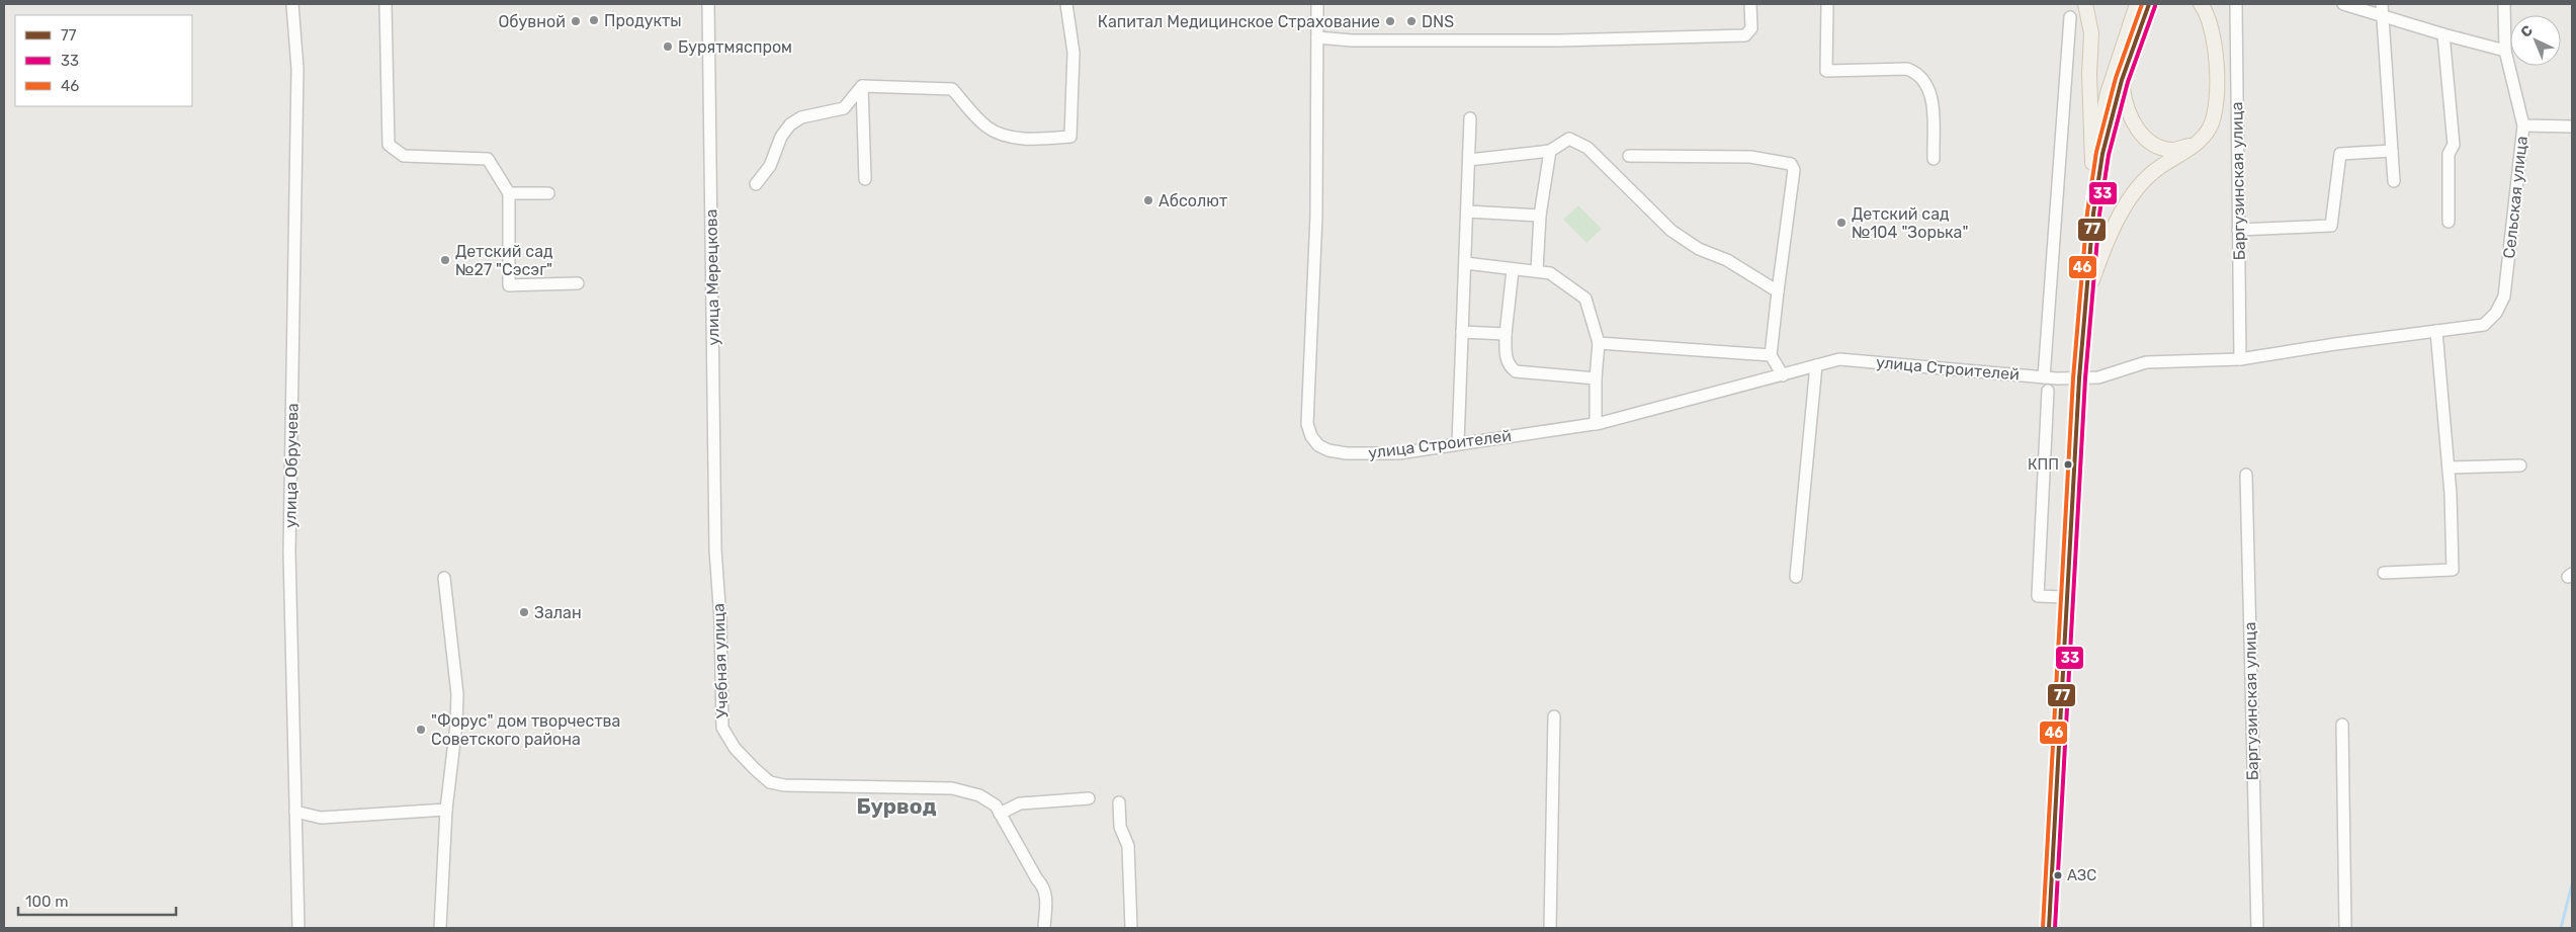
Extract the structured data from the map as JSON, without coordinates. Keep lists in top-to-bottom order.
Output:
{
  "streets": {
    "street": [
      "Баргузинская улица",
      "Сельская улица",
      "улица Мерецкова",
      "улица Строителей",
      "улица Обручева",
      "Учебная улица"
    ]
  },
  "crossings": [
    ["Баргузинская улица", "улица Строителей"],
    ["Сельская улица", "улица Строителей"],
    ["улица Мерецкова", "Учебная улица"]
  ],
  "districts": ["Бурвод"],
  "places": [
    "Продукты",
    "Обувной",
    "Капитал Медицинское Страхование",
    "DNS",
    "Бурятмяспром",
    "Абсолют",
    "Детский сад №104 \"Зорька\"",
    "Детский сад №27 \"Сэсэг\"",
    "КПП",
    "Залан",
    "\"Форус\" дом творчества Советского района",
    "АЗС"
  ],
  "lines": ["transit line 77", "transit line 46", "transit line 33"],
  "legend": ["77", "33", "46"],
  "scale_bar": "100 m",
  "north": "top left"
}
